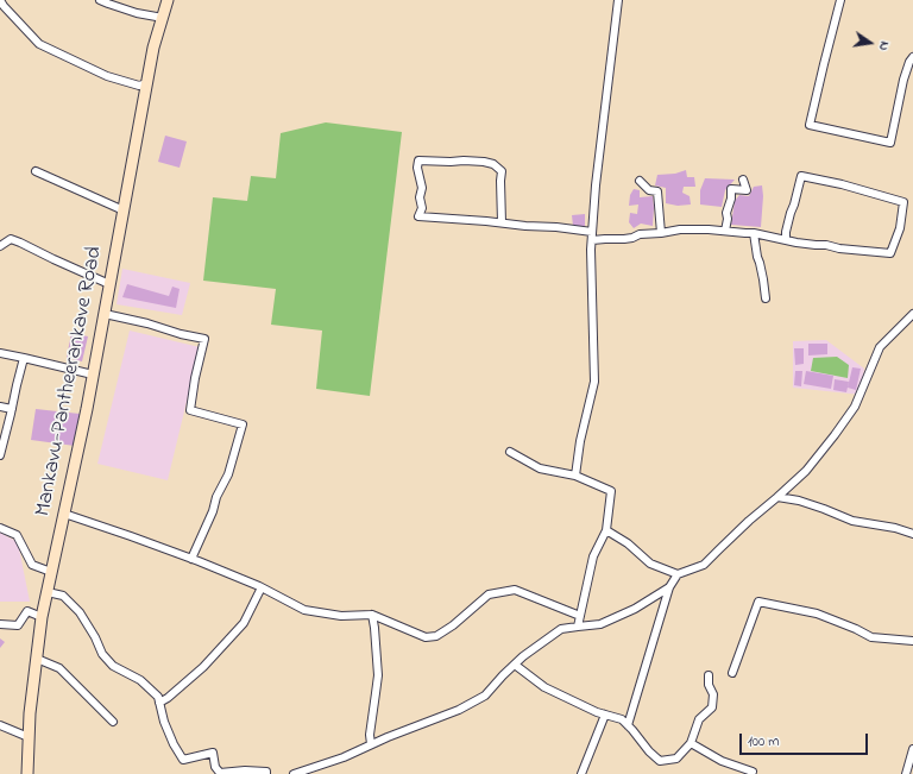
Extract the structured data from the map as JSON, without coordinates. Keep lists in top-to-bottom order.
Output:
{
  "streets": {
    "main road": ["Mankavu-Pantheerankave Road"]
  },
  "scale_bar": "100 m",
  "north": "right"
}
